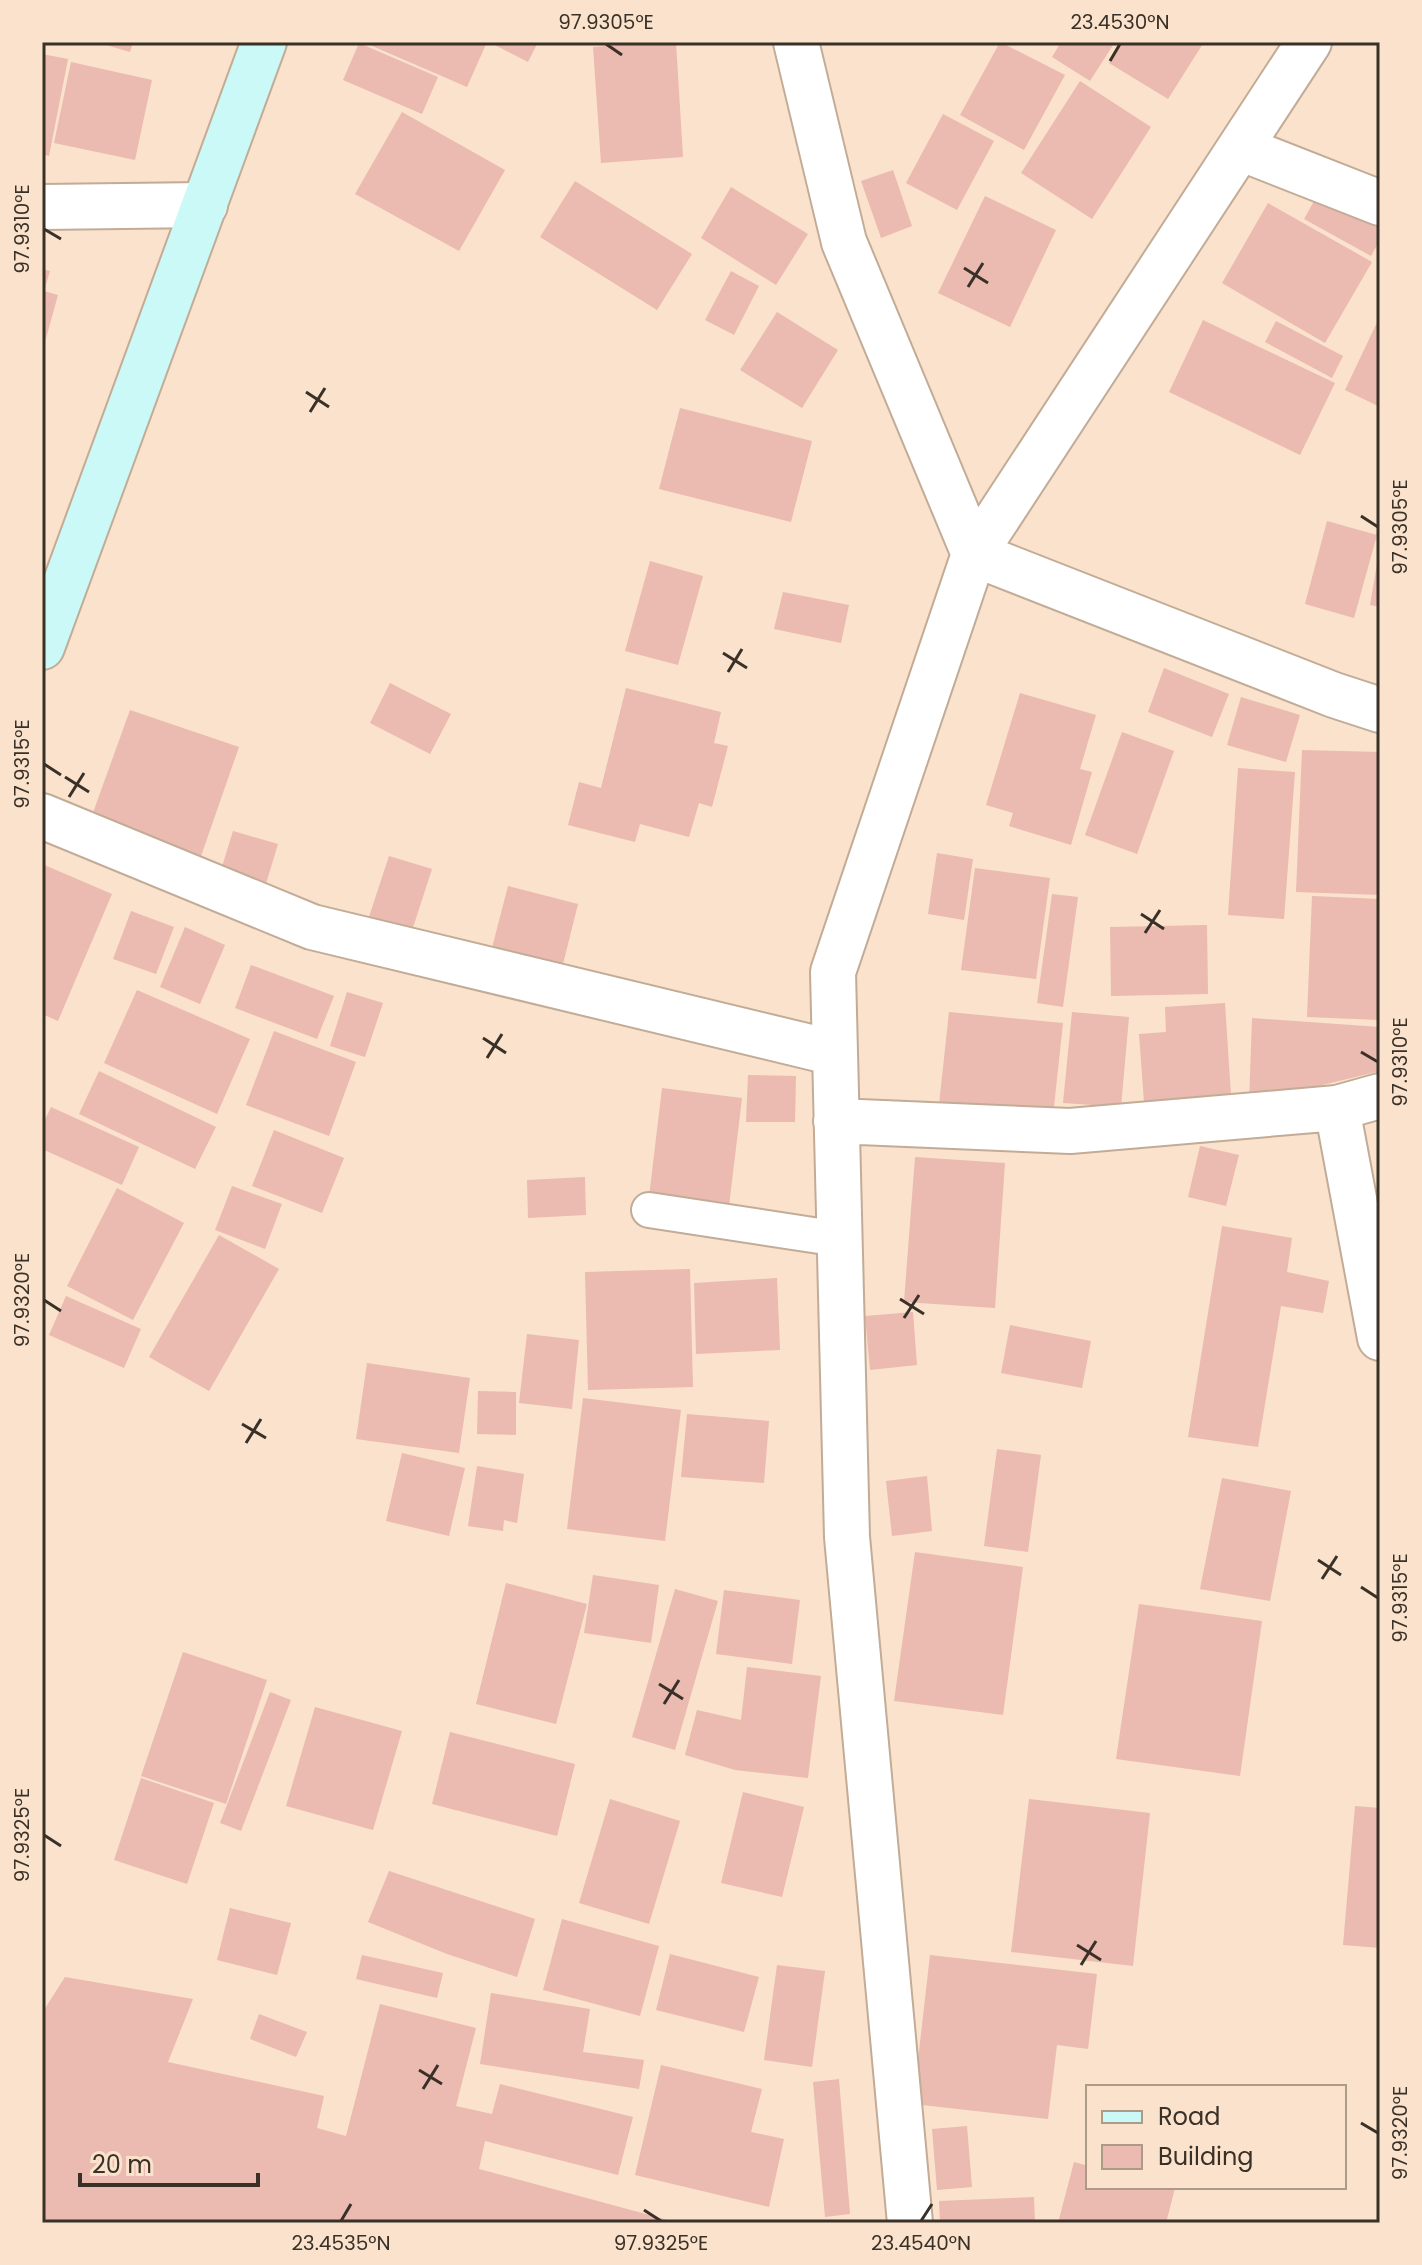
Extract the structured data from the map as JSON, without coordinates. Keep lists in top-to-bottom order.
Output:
{
  "legend": ["Road", "Building"],
  "scale_bar": "20 m",
  "coordinates": [
    "97.9305°E",
    "23.4530°N",
    "97.9310°E",
    "97.9315°E",
    "97.9320°E",
    "97.9325°E",
    "23.4535°N",
    "23.4540°N"
  ]
}
